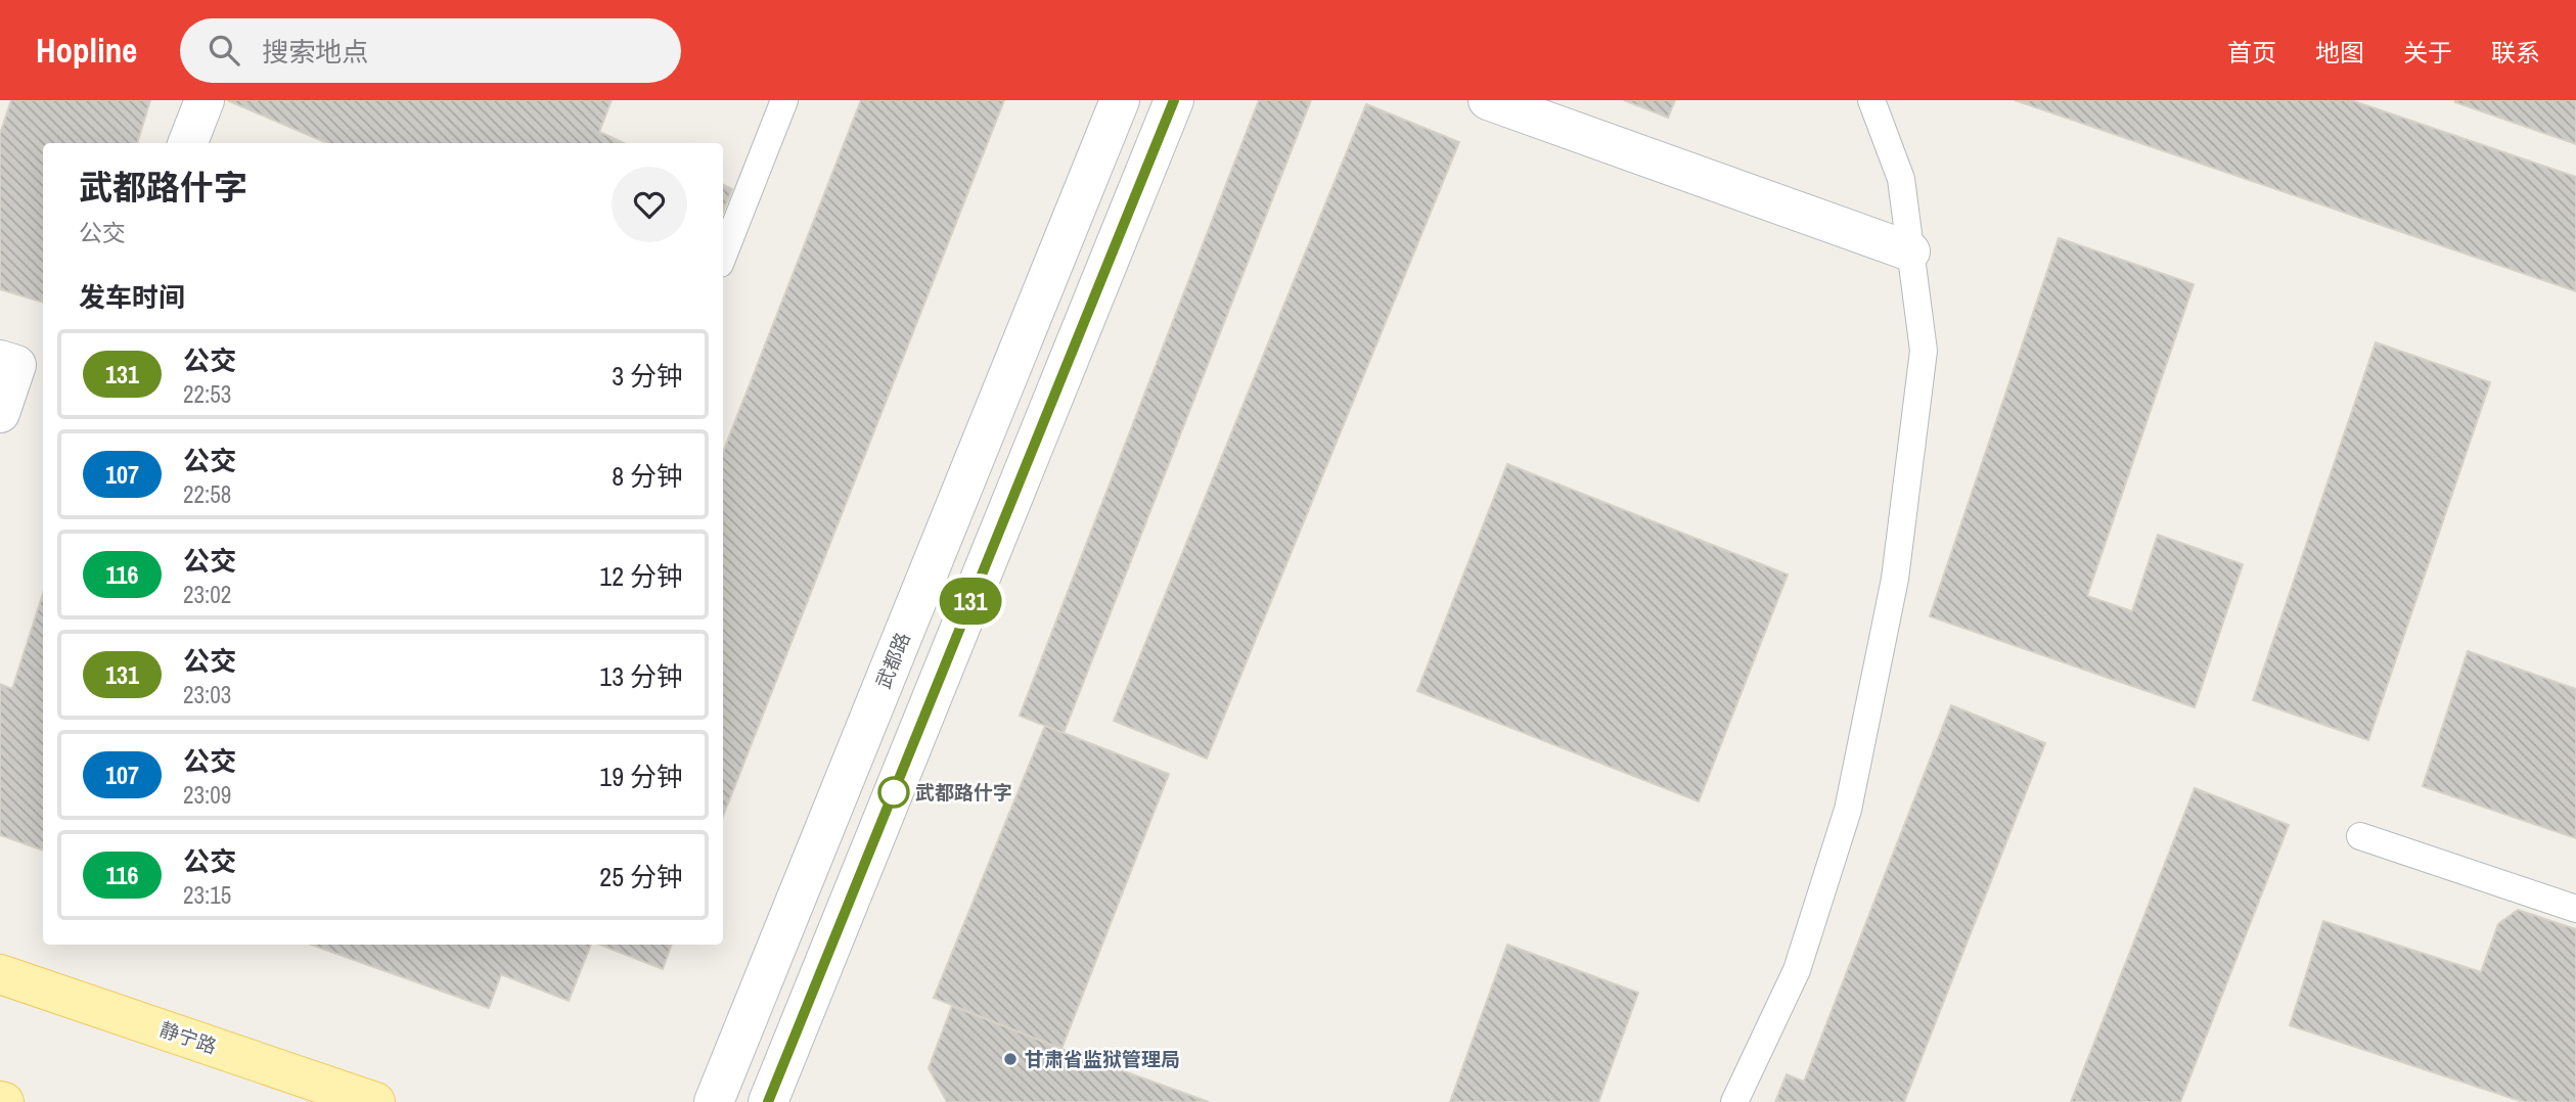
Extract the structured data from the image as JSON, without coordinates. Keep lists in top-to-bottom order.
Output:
{
  "streets": {
    "main road": ["武都路", "静宁路"]
  },
  "places": ["武都路什字", "甘肃省监狱管理局"],
  "lines": ["bus line 131"],
  "page": {
    "header": "Hopline",
    "search": "搜索地点",
    "nav": [
      "首页",
      "地图",
      "关于",
      "联系"
    ],
    "on_map": "131",
    "heading": [
      ["武都路什字", "公交"],
      "发车时间"
    ],
    "list": [
      {
        "mark": "131",
        "name": "公交",
        "note": "22:53",
        "value": "3 分钟"
      },
      {
        "mark": "107",
        "name": "公交",
        "note": "22:58",
        "value": "8 分钟"
      },
      {
        "mark": "116",
        "name": "公交",
        "note": "23:02",
        "value": "12 分钟"
      },
      {
        "mark": "131",
        "name": "公交",
        "note": "23:03",
        "value": "13 分钟"
      },
      {
        "mark": "107",
        "name": "公交",
        "note": "23:09",
        "value": "19 分钟"
      },
      {
        "mark": "116",
        "name": "公交",
        "note": "23:15",
        "value": "25 分钟"
      }
    ]
  }
}
